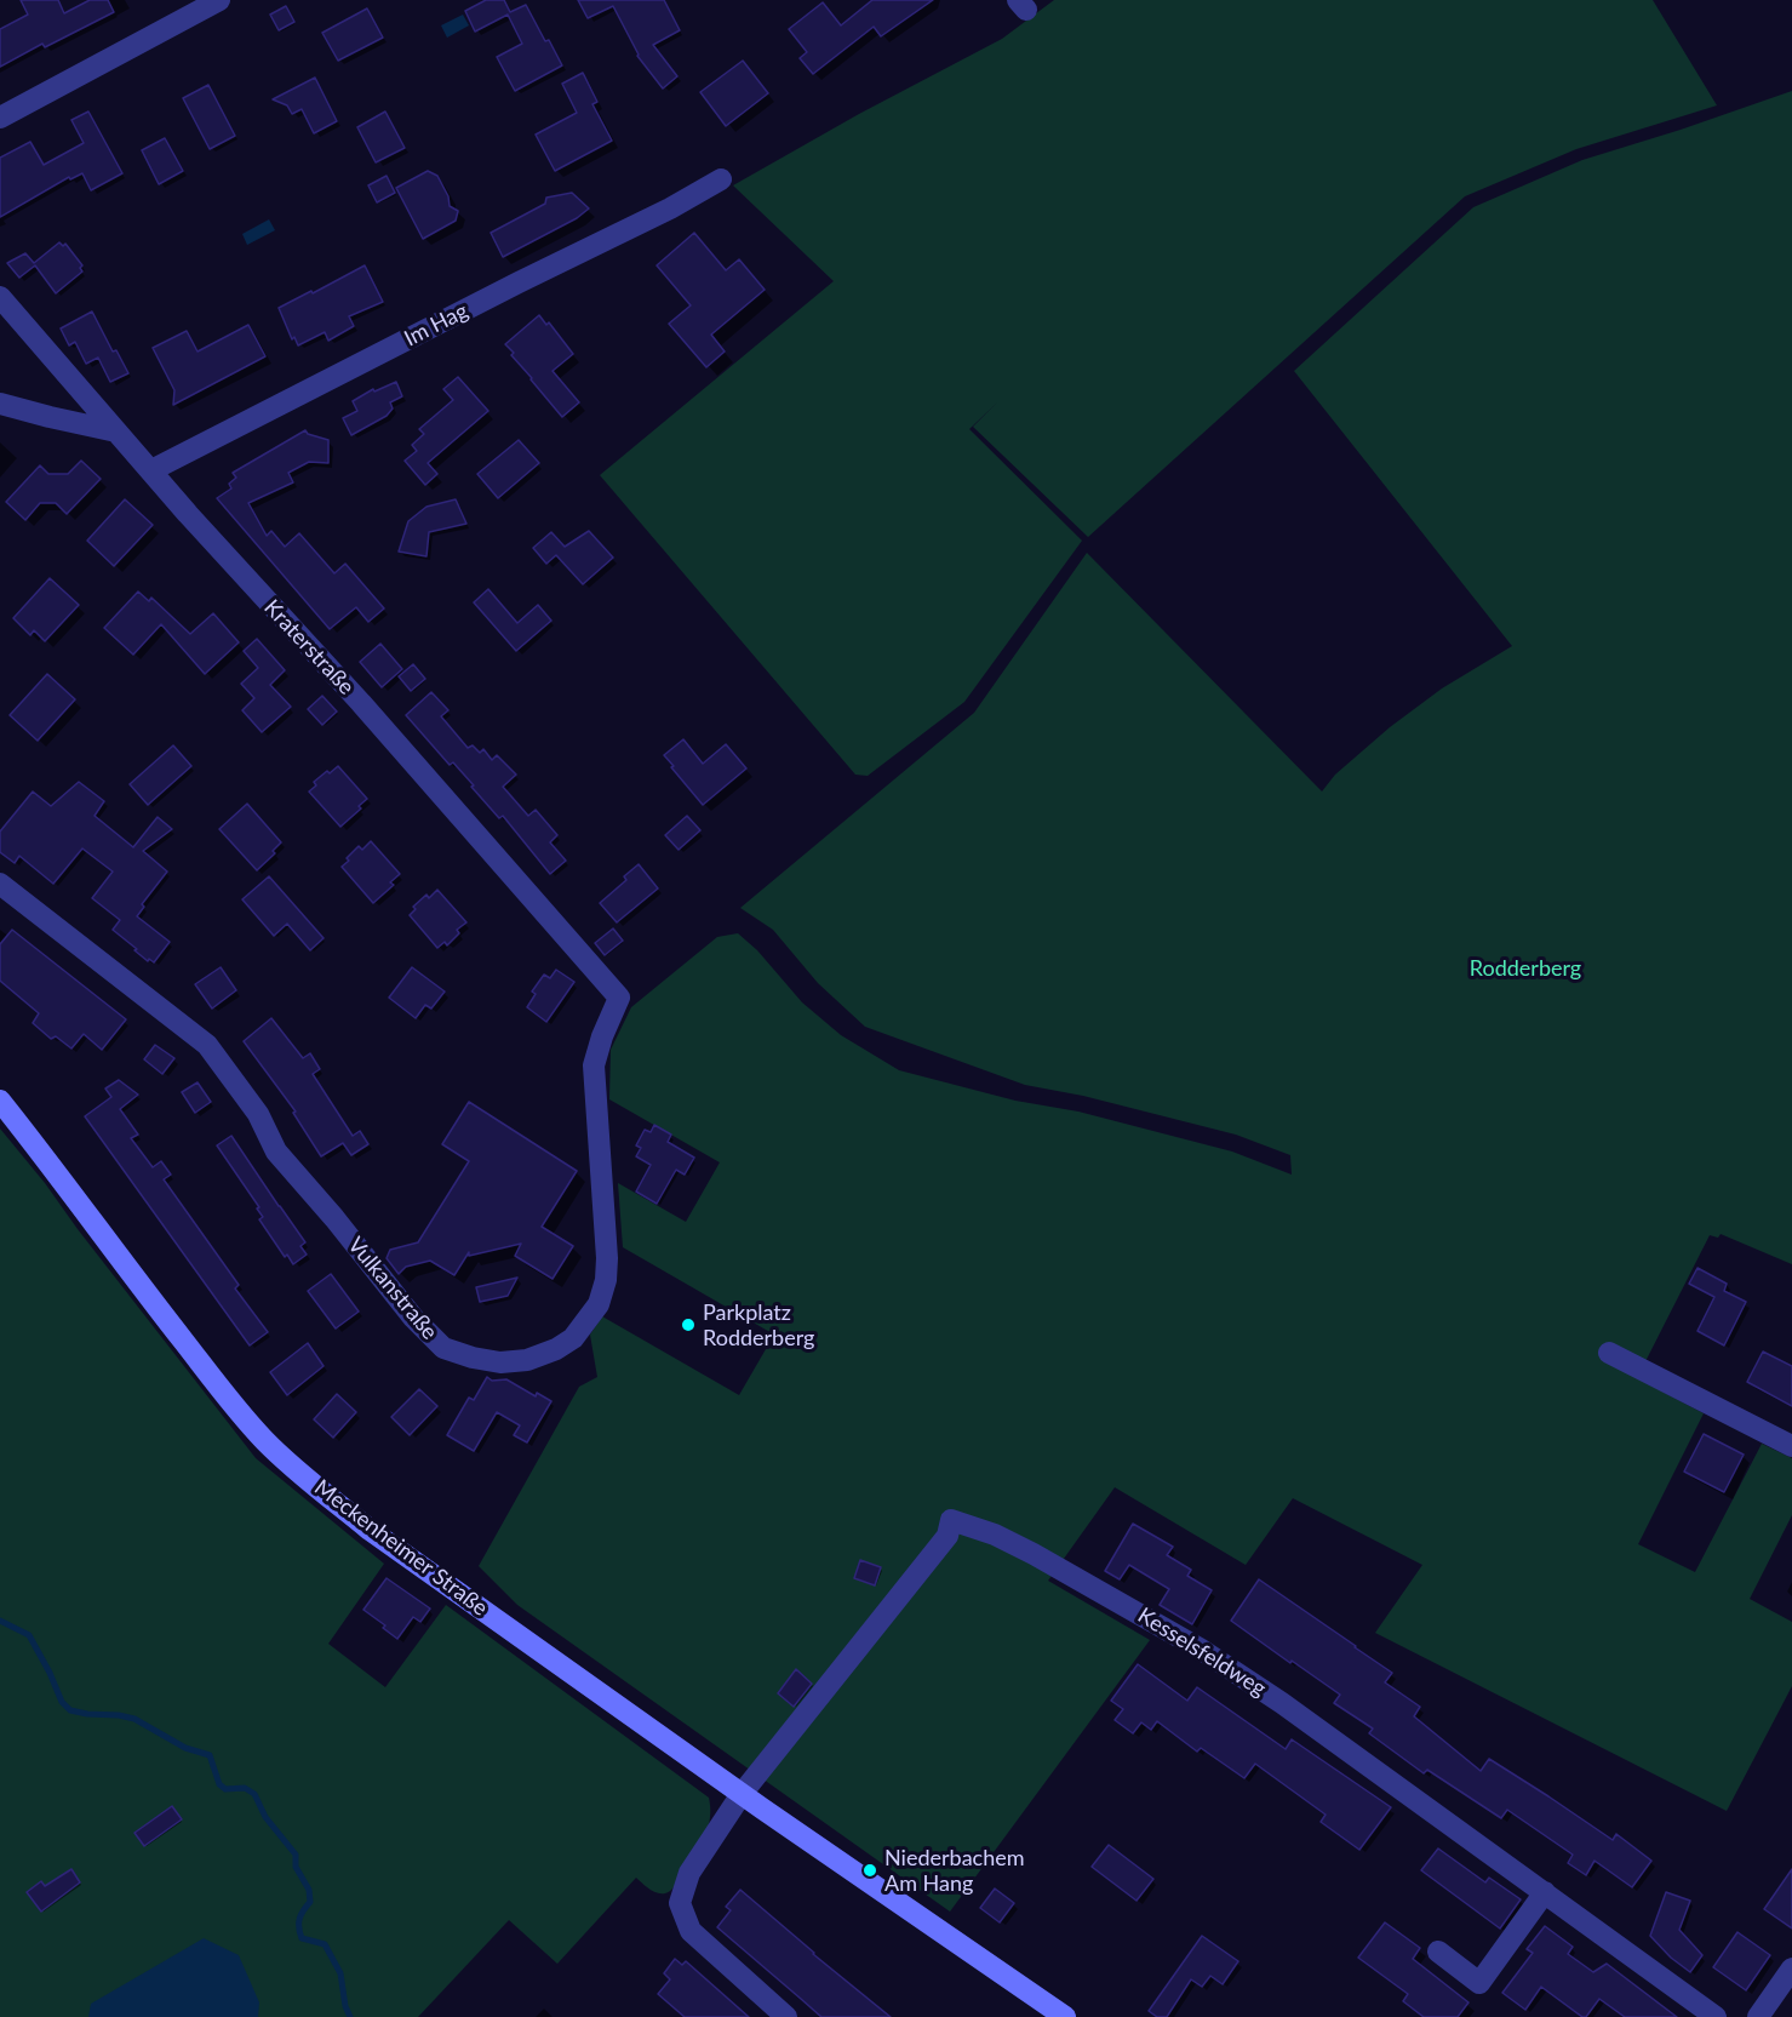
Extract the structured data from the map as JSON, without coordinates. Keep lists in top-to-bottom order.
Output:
{
  "streets": {
    "main road": ["Meckenheimer Straße"],
    "street": [
      "Im Hag",
      "Kraterstraße",
      "Vulkanstraße",
      "Kesselsfeldweg"
    ]
  },
  "crossings": [
    ["Im Hag", "Kraterstraße"],
    ["Kraterstraße", "Vulkanstraße"],
    ["Meckenheimer Straße", "Kesselsfeldweg"]
  ],
  "parks": ["Rodderberg"],
  "places": ["Parkplatz Rodderberg", "Niederbachem Am Hang"]
}
